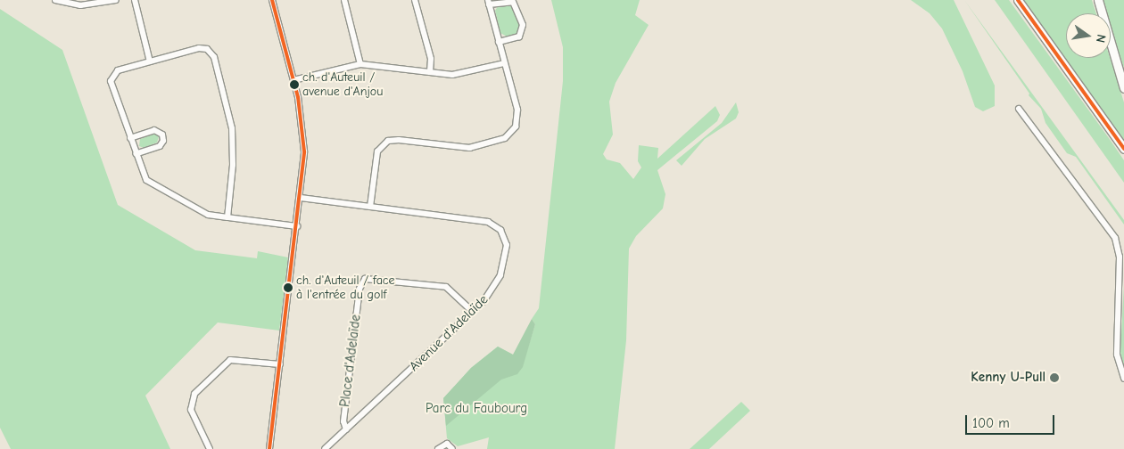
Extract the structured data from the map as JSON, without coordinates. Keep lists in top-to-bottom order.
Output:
{
  "streets": {
    "street": ["Avenue d'Adelaïde", "Place d'Adelaïde"]
  },
  "crossings": [
    ["Avenue d'Adelaïde", "Place d'Adelaïde"]
  ],
  "parks": ["Parc du Faubourg"],
  "places": ["ch. d'Auteuil / avenue d'Anjou", "ch. d'Auteuil / face à l'entrée du golf", "Kenny U-Pull"],
  "scale_bar": "100 m",
  "north": "right"
}
